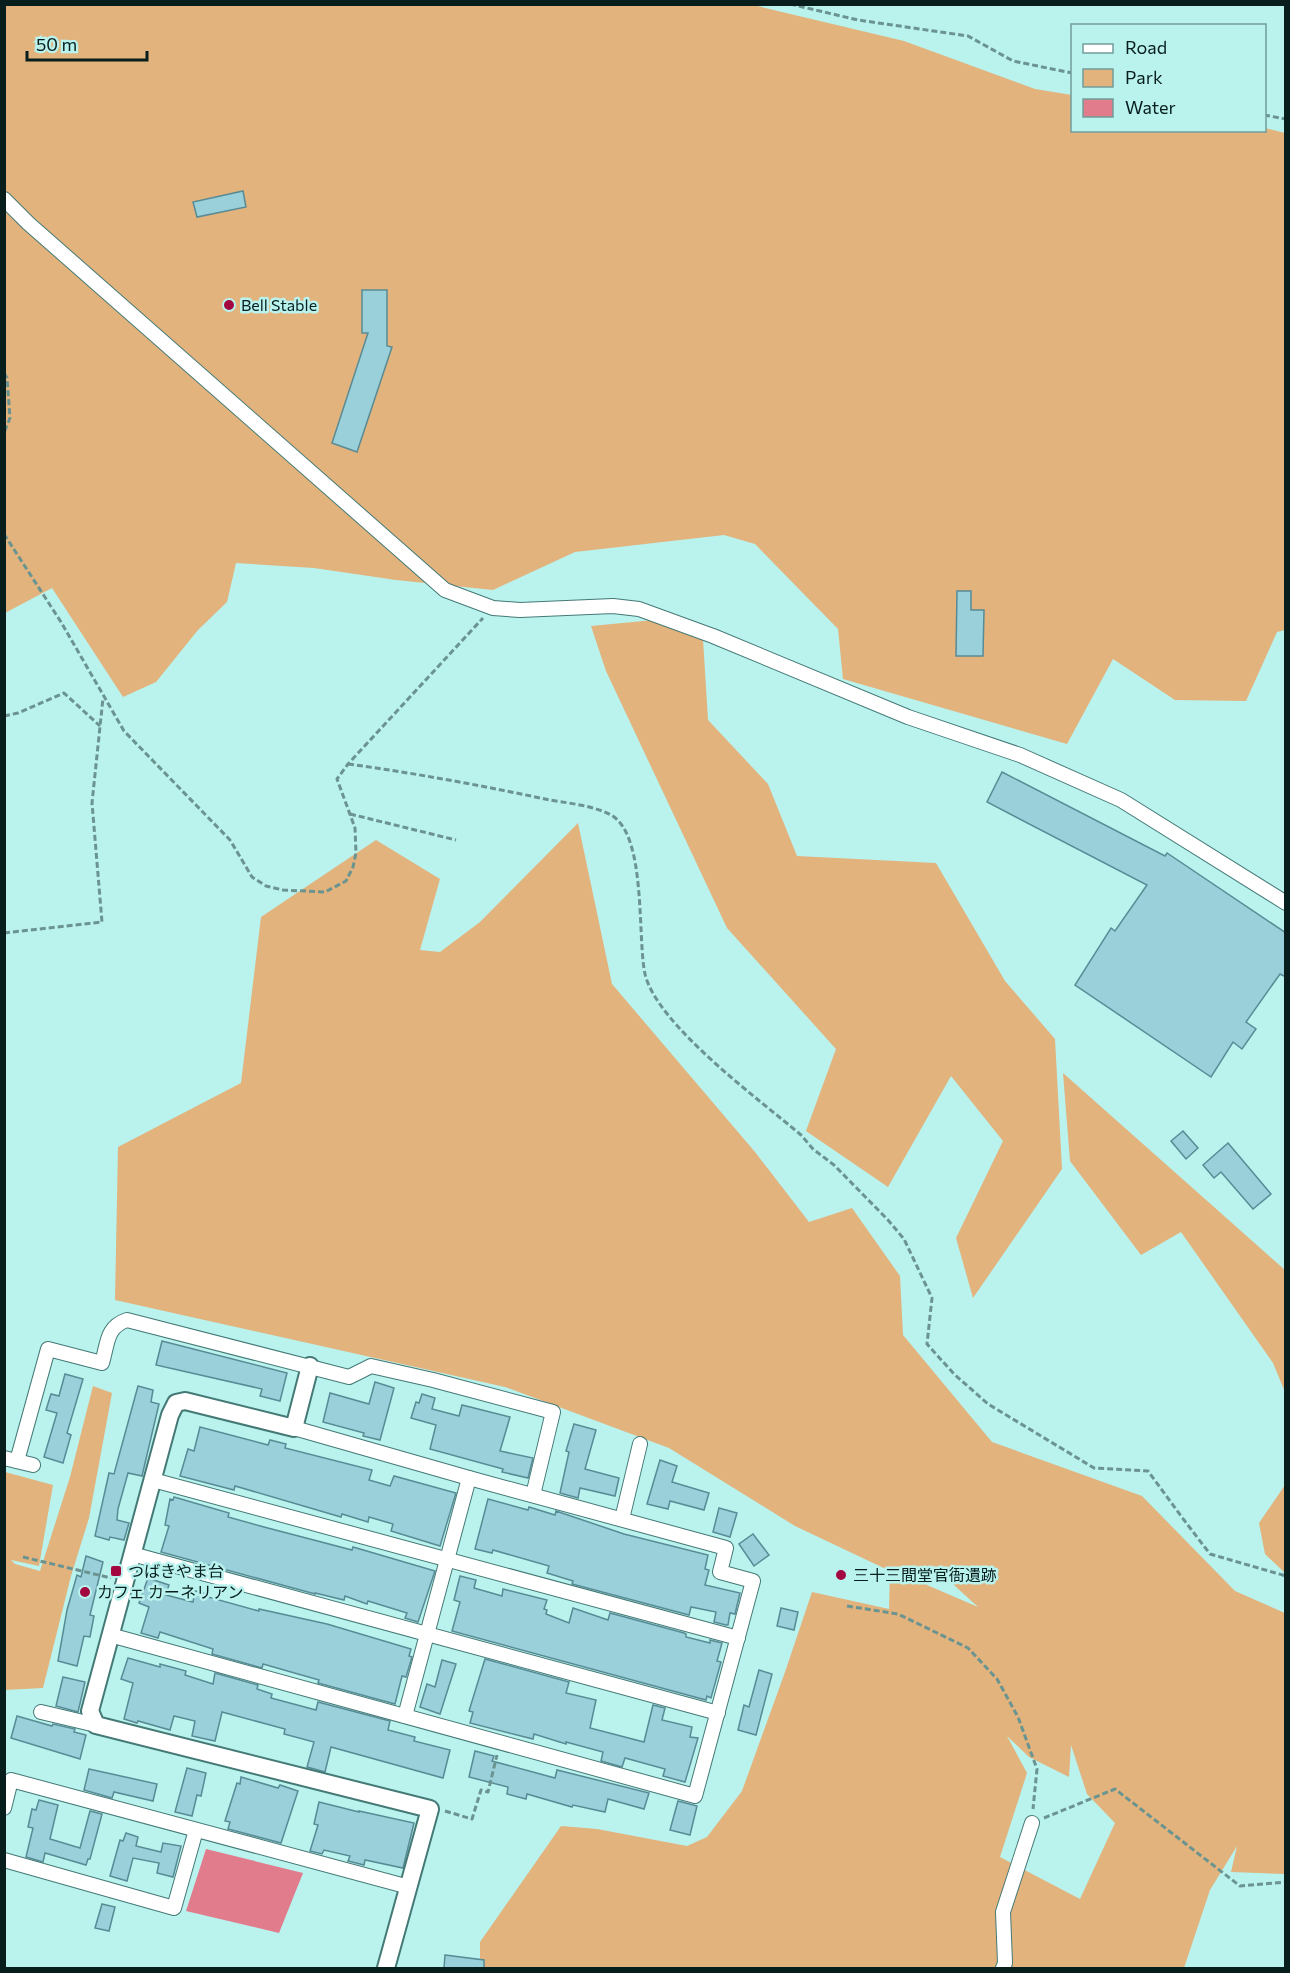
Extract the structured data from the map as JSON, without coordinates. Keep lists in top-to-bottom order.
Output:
{
  "places": {
    "other": ["Bell Stable", "三十三間堂官衙遺跡", "カフェ カーネリアン"],
    "transit": ["つばきやま台"]
  },
  "legend": ["Road", "Park", "Water"],
  "scale_bar": "50 m"
}
